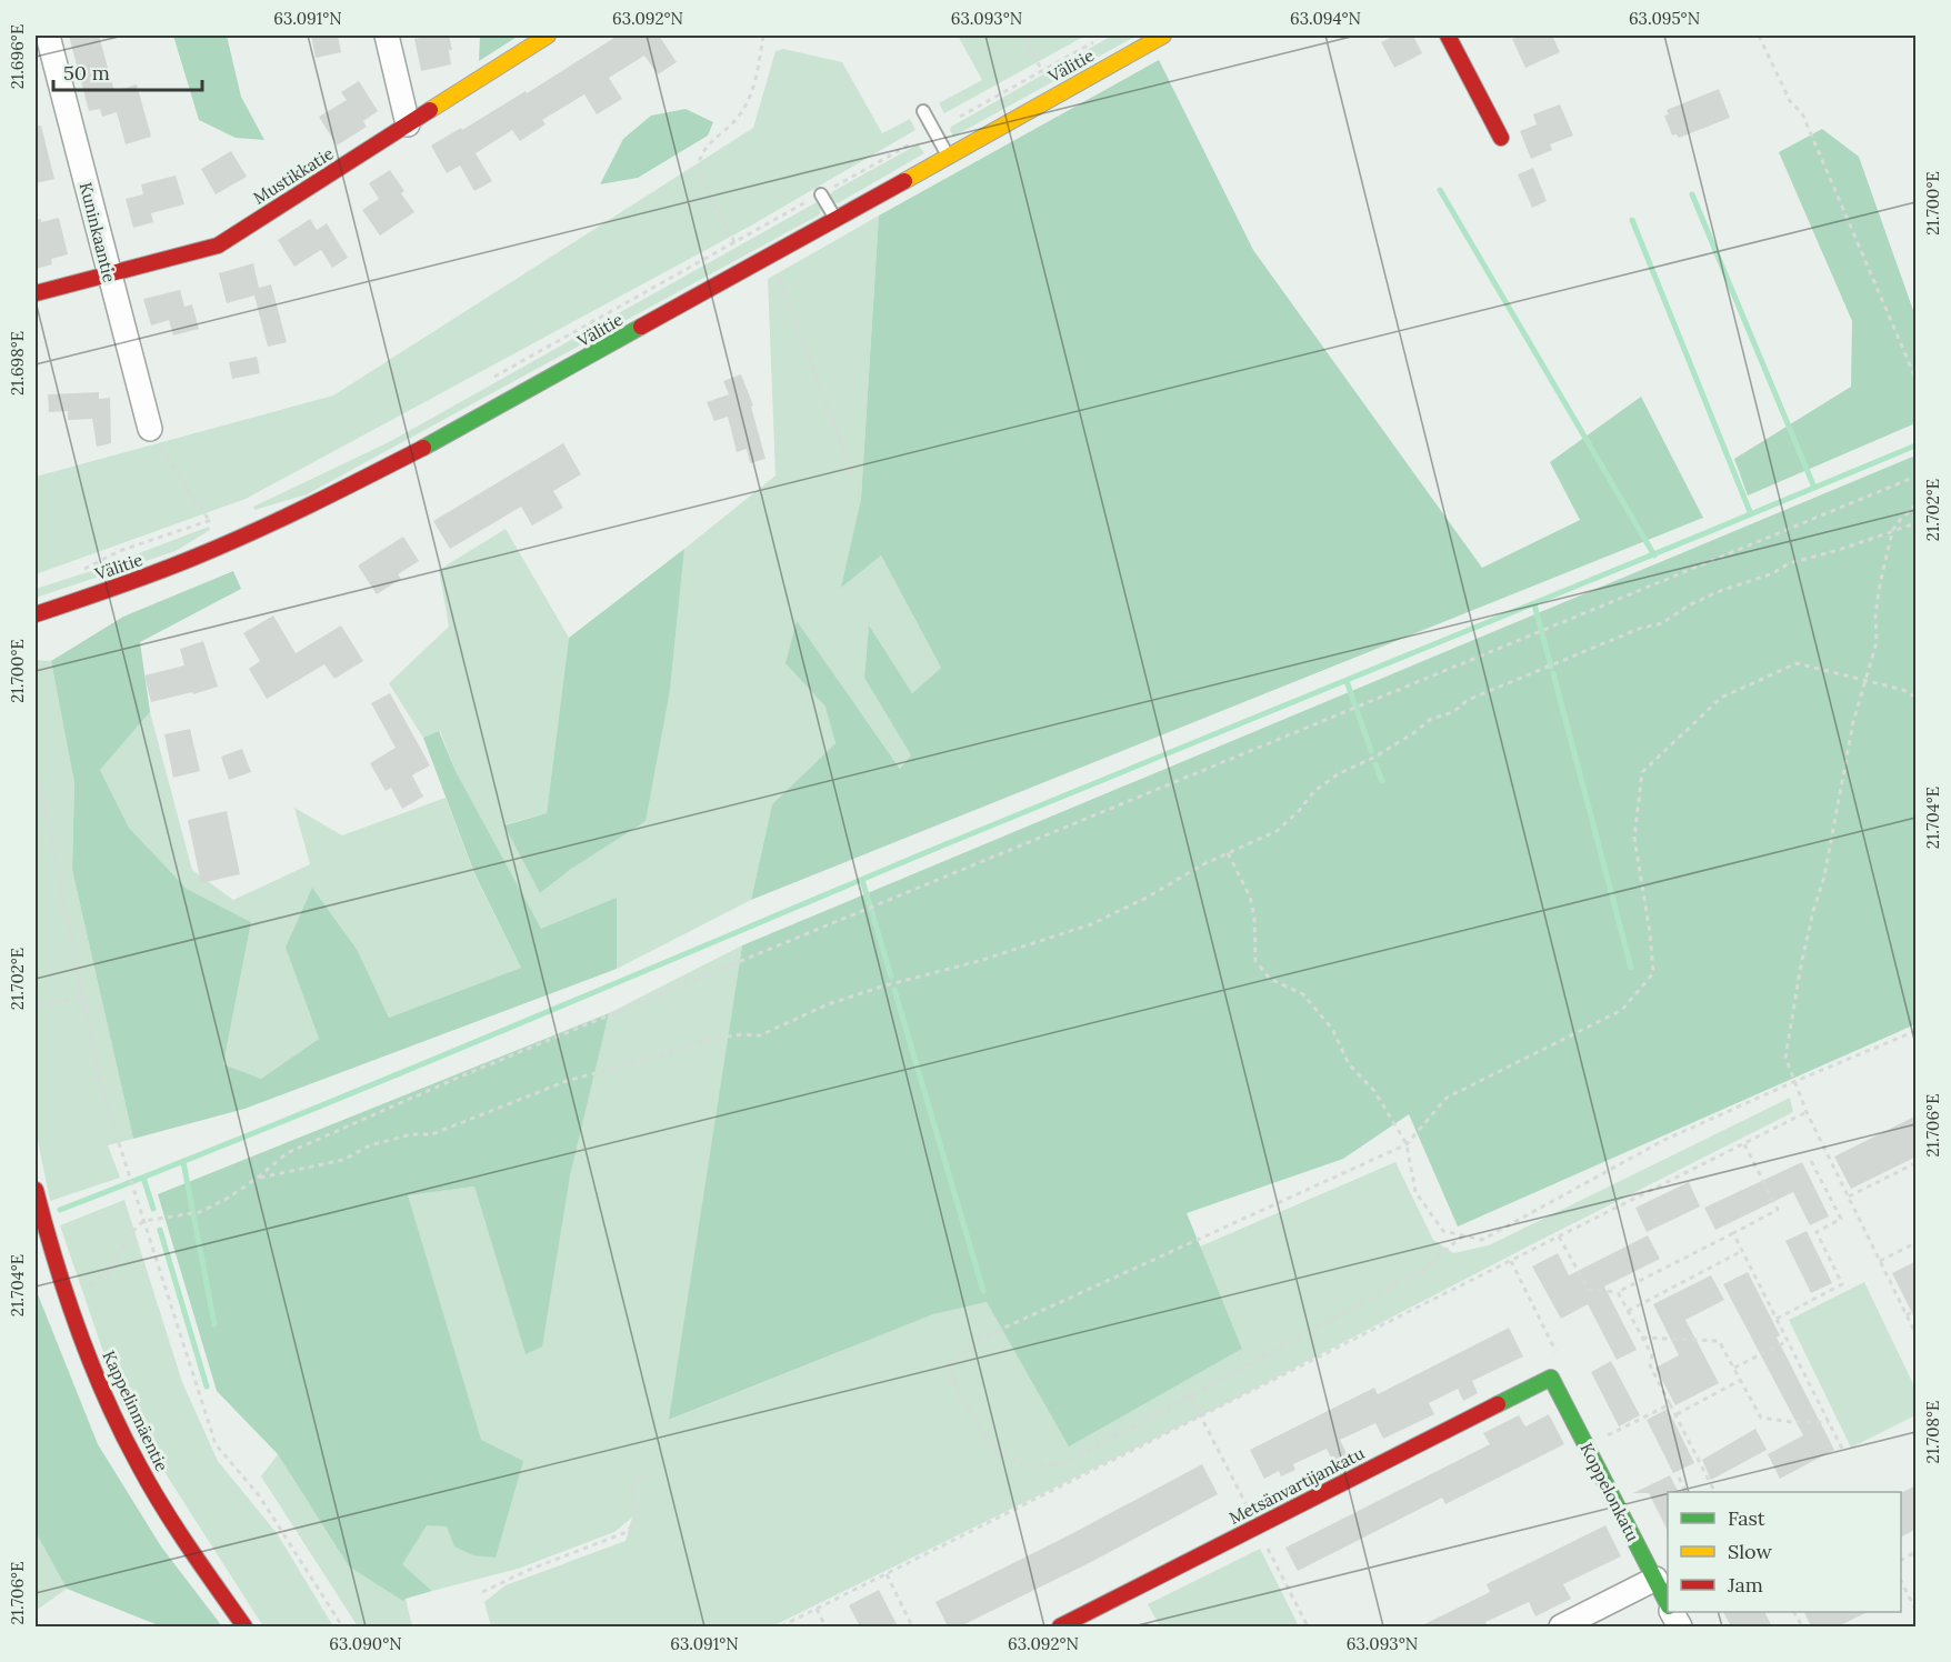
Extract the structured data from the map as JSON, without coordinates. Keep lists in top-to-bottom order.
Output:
{
  "streets": {
    "main road": [
      "Välitie",
      "Mustikkatie",
      "Kappelinmäentie",
      "Metsänvartijankatu",
      "Koppelonkatu"
    ],
    "street": ["Kuninkaantie"]
  },
  "crossings": [
    ["Mustikkatie", "Kuninkaantie"],
    ["Metsänvartijankatu", "Koppelonkatu"]
  ],
  "legend": ["Fast", "Slow", "Jam"],
  "scale_bar": "50 m",
  "coordinates": [
    "63.091°N",
    "63.092°N",
    "63.093°N",
    "63.094°N",
    "63.095°N",
    "21.696°E",
    "21.700°E",
    "21.698°E",
    "21.702°E",
    "21.704°E",
    "21.706°E",
    "21.708°E",
    "63.090°N"
  ]
}
